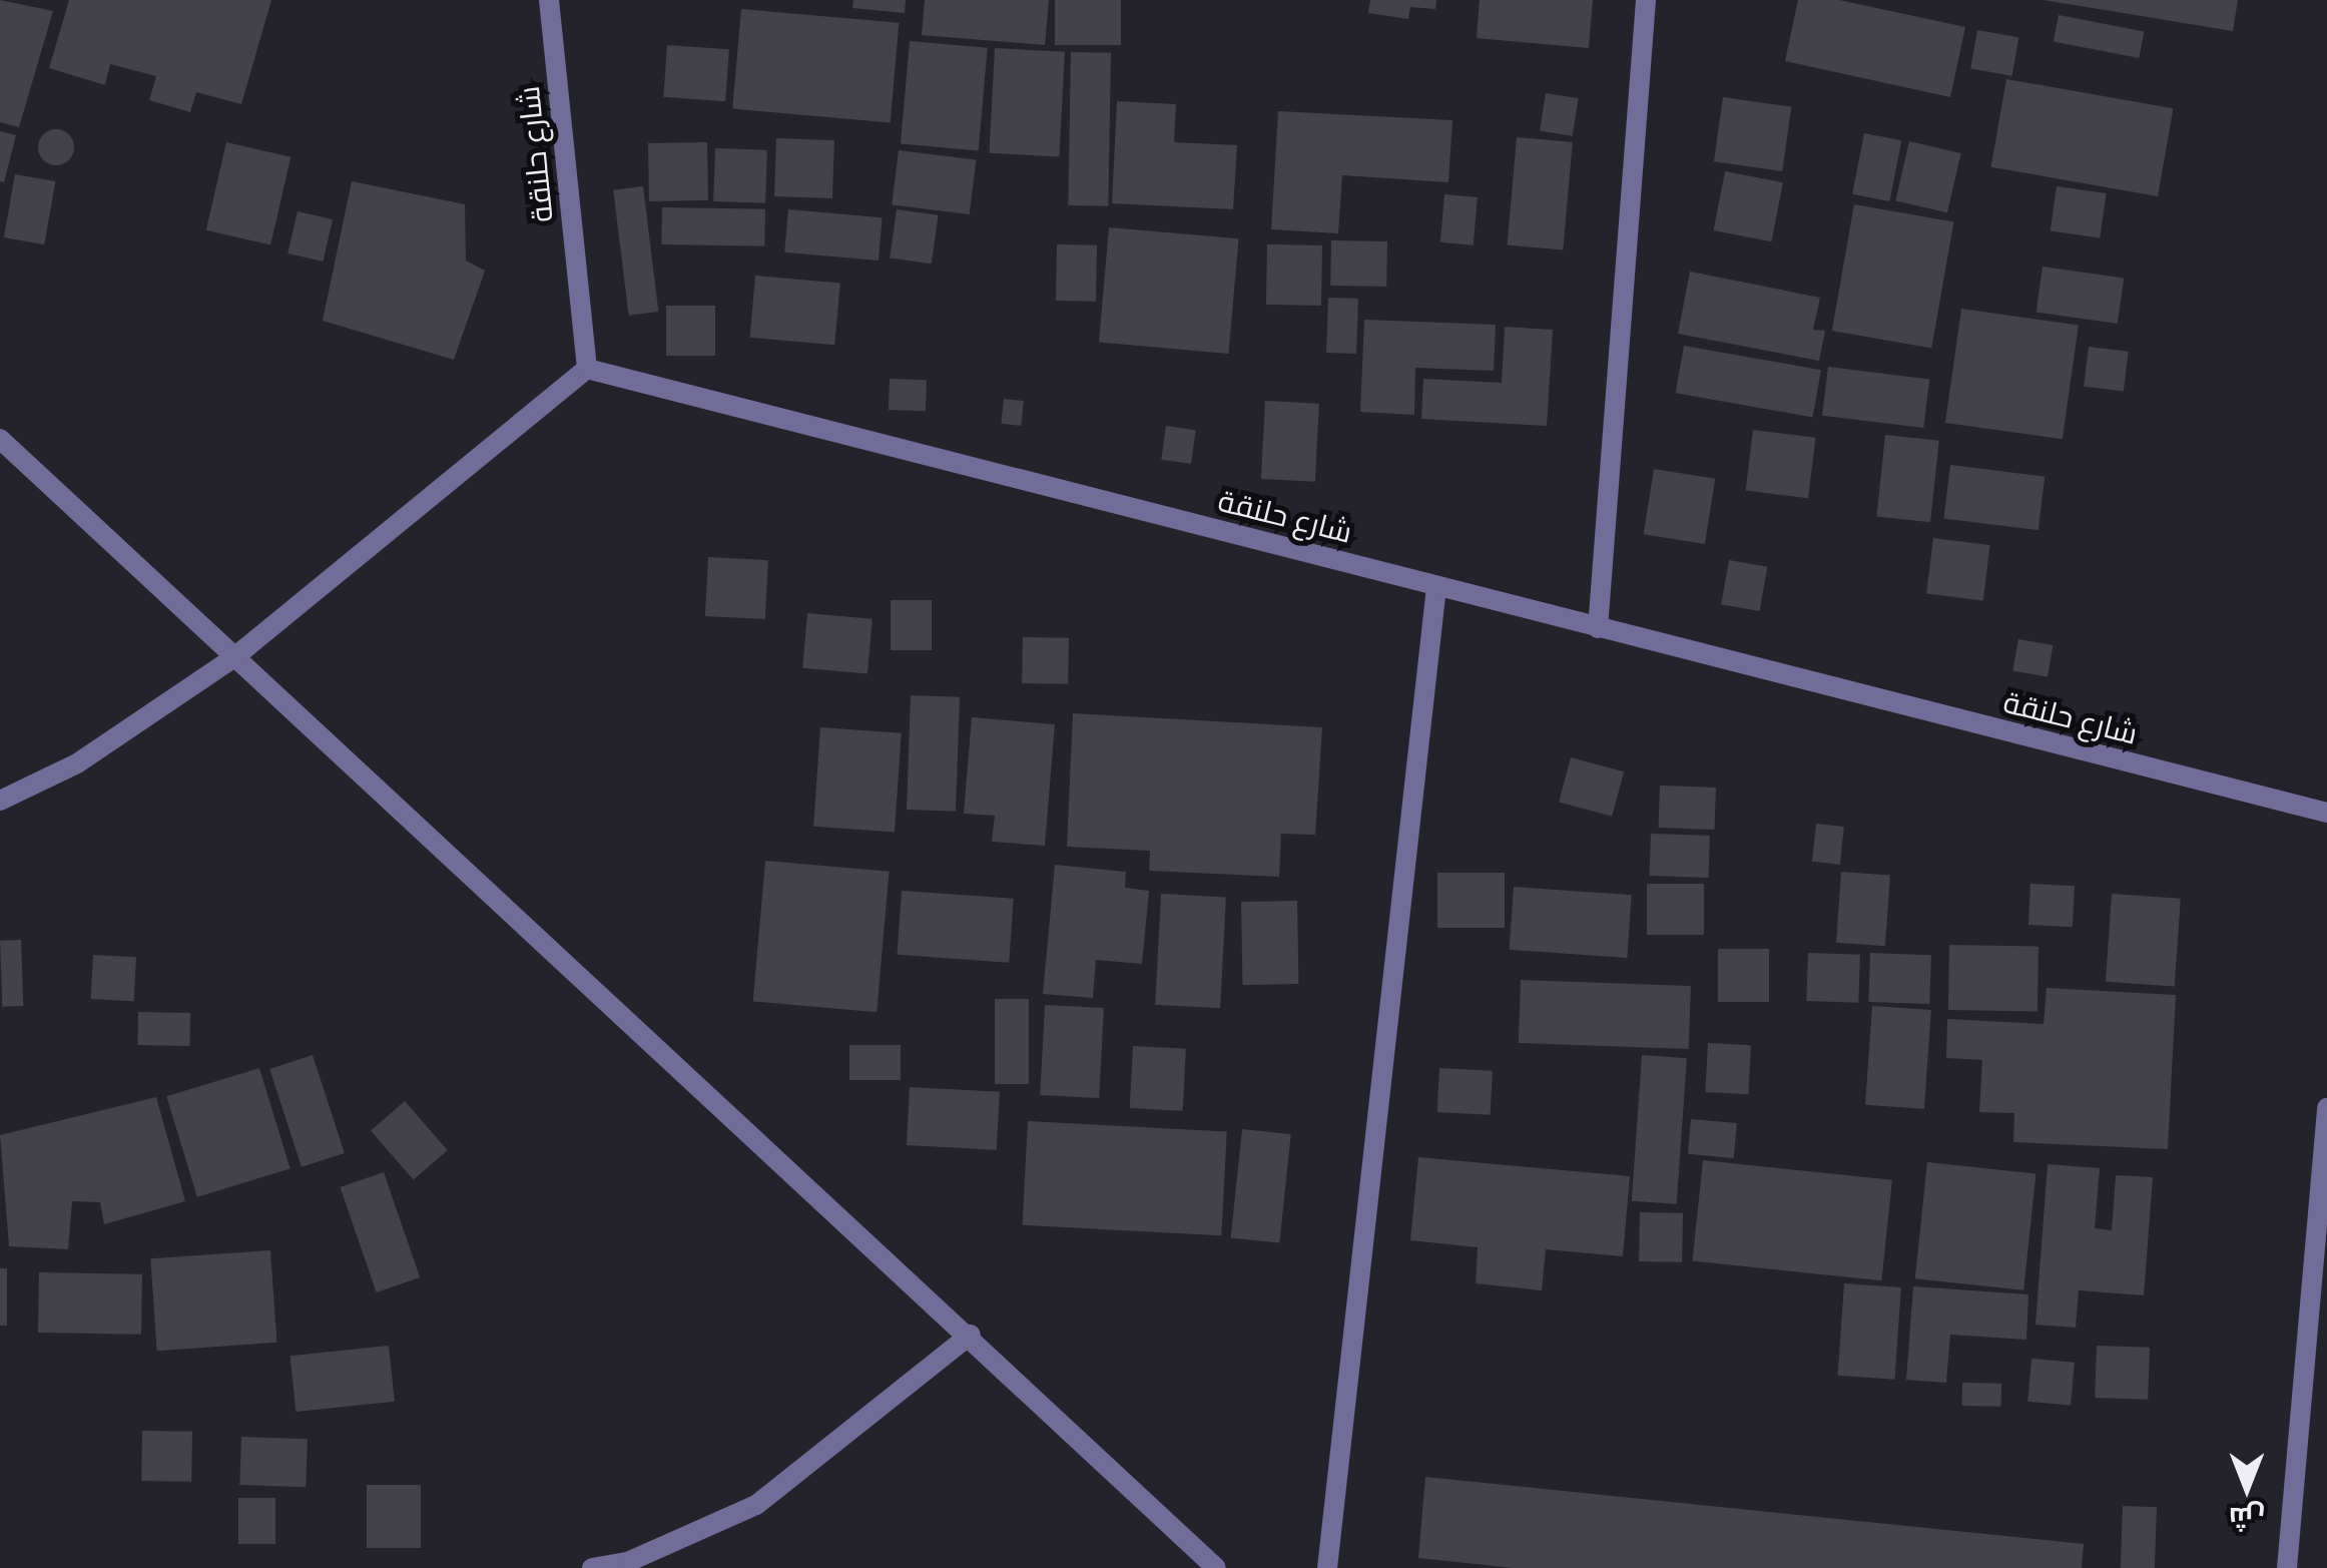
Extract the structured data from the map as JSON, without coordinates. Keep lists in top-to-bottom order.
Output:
{
  "streets": {
    "street": ["شارع حلنقة"]
  },
  "north": "bottom"
}
